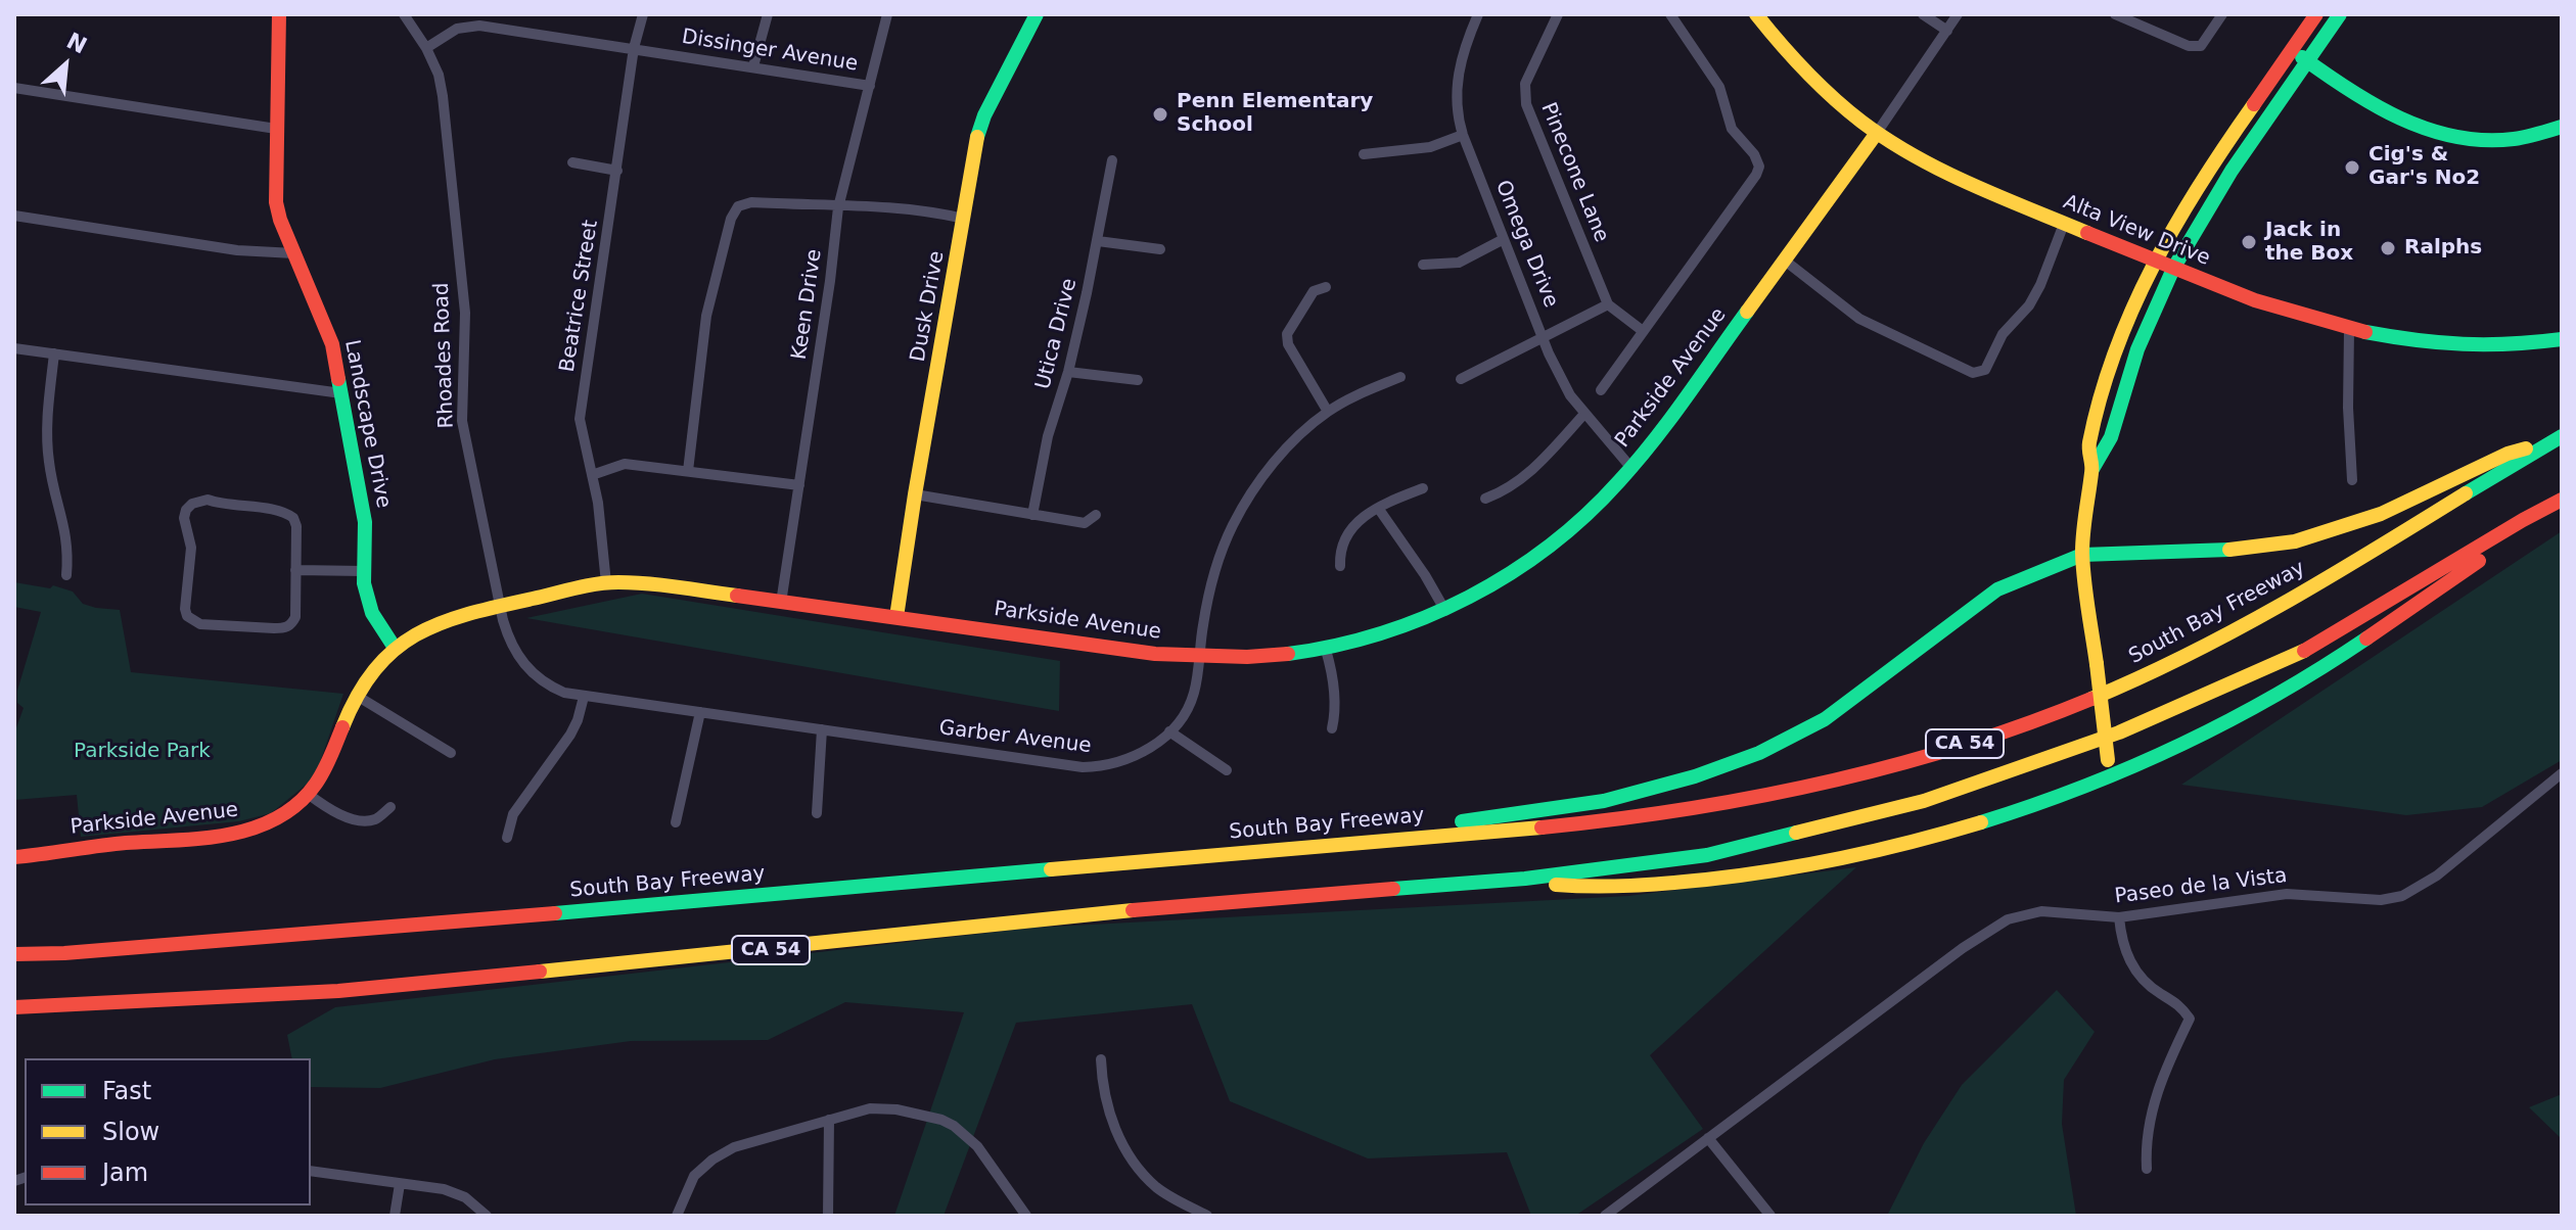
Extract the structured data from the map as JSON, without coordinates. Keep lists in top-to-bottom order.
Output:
{
  "streets": {
    "main road": [
      "Alta View Drive",
      "Dusk Drive",
      "Parkside Avenue",
      "Landscape Drive",
      "South Bay Freeway",
      "CA 54"
    ],
    "street": [
      "Dissinger Avenue",
      "Pinecone Lane",
      "Omega Drive",
      "Beatrice Street",
      "Keen Drive",
      "Utica Drive",
      "Rhoades Road",
      "Garber Avenue",
      "Paseo de la Vista"
    ]
  },
  "crossings": [
    ["Dissinger Avenue", "Beatrice Street"],
    ["Dissinger Avenue", "Keen Drive"],
    ["Dissinger Avenue", "Rhoades Road"],
    ["Alta View Drive", "Parkside Avenue"],
    ["Omega Drive", "Parkside Avenue"],
    ["Beatrice Street", "Parkside Avenue"],
    ["Keen Drive", "Parkside Avenue"],
    ["Dusk Drive", "Parkside Avenue"],
    ["Rhoades Road", "Parkside Avenue"],
    ["Rhoades Road", "Garber Avenue"],
    ["Parkside Avenue", "Landscape Drive"],
    ["Parkside Avenue", "Garber Avenue"]
  ],
  "parks": ["Parkside Park"],
  "places": [
    "Penn Elementary School",
    "Cig's & Gar's No2",
    "Jack in the Box",
    "Ralphs"
  ],
  "legend": ["Fast", "Slow", "Jam"],
  "north": "top right"
}
